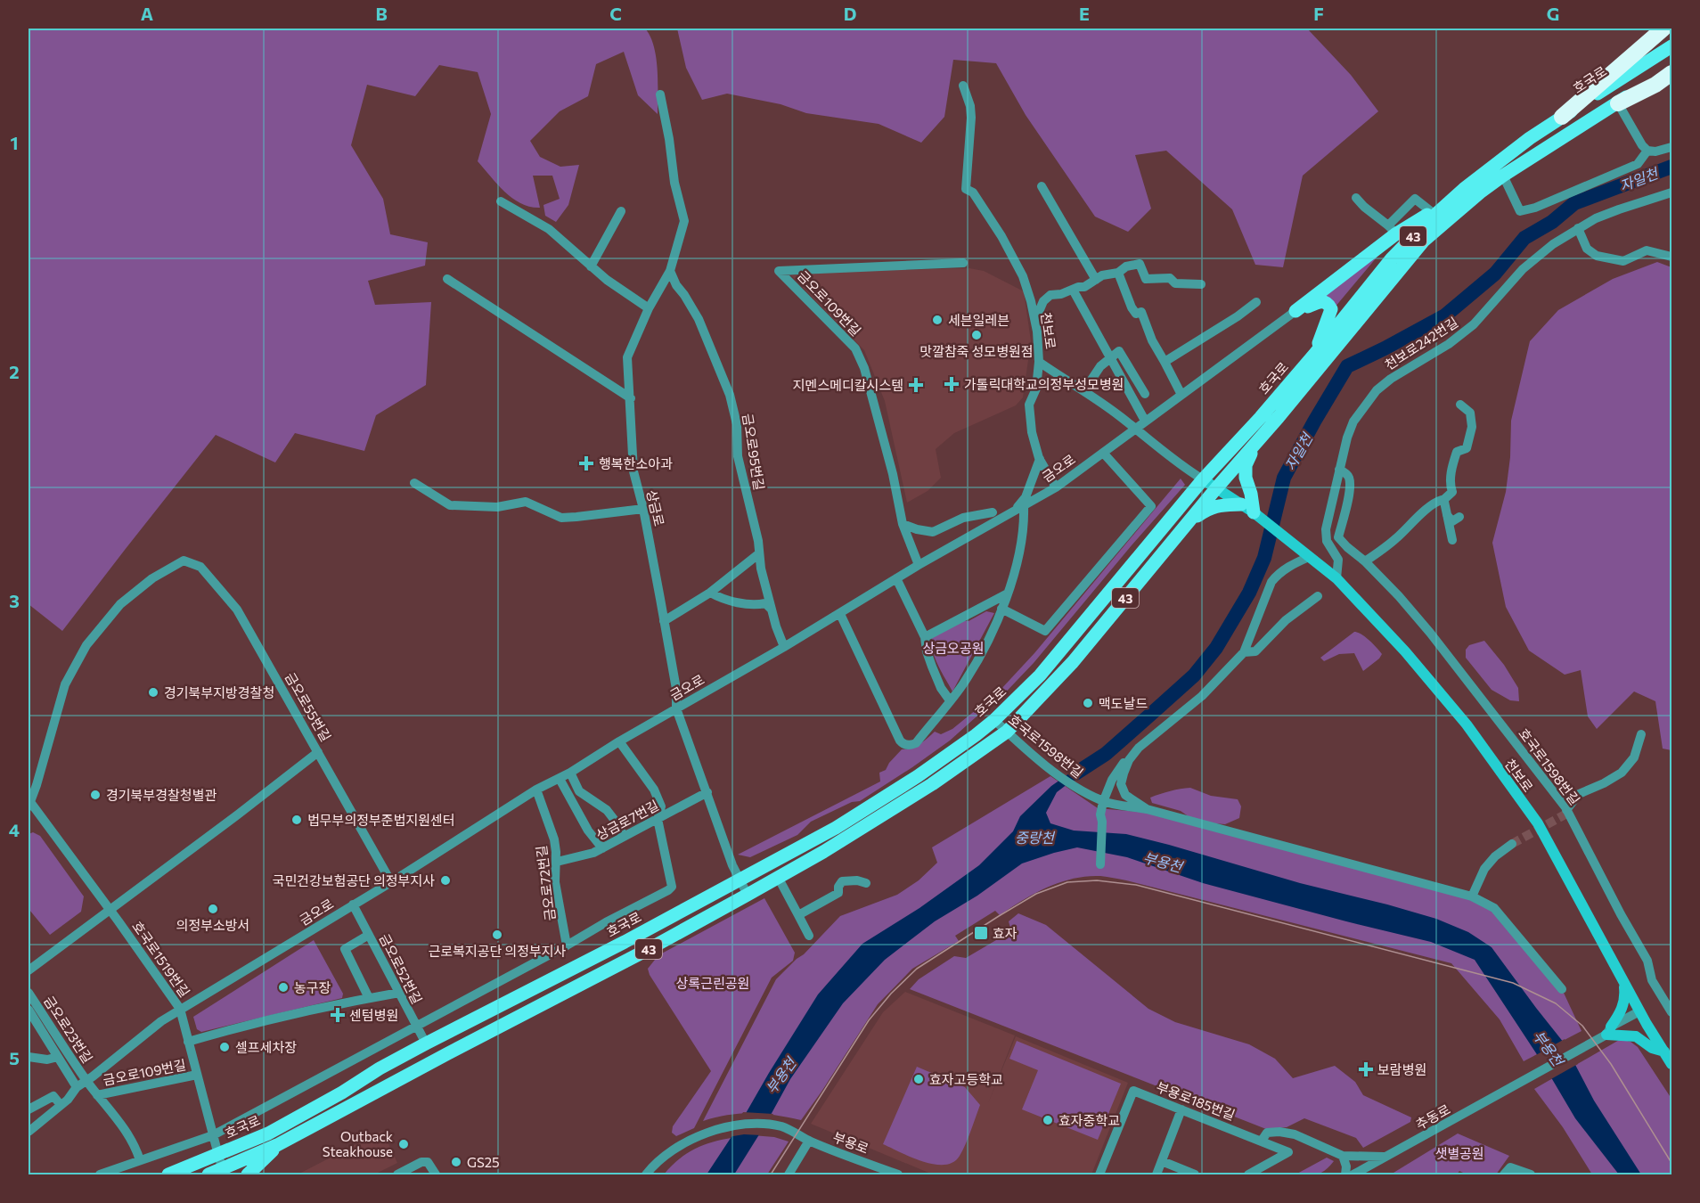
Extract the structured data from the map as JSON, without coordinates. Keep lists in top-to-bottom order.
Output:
{
  "streets": {
    "main road": ["호국로", "43", "천보로"],
    "street": [
      "금오로109번길",
      "천보로242번길",
      "금오로95번길",
      "금오로",
      "상금로",
      "금오로55번길",
      "호국로1598번길",
      "상금로7번길",
      "금오로72번길",
      "호국로1519번길",
      "금오로52번길",
      "금오로23번길",
      "부용로185번길",
      "추동로",
      "부용로"
    ]
  },
  "crossings": [
    ["호국로", "천보로"],
    ["호국로", "상금로"],
    ["호국로", "호국로1598번길"],
    ["호국로", "호국로1519번길"],
    ["호국로", "금오로52번길"],
    ["43", "천보로"],
    ["43", "상금로"],
    ["43", "호국로1598번길"],
    ["43", "호국로1519번길"],
    ["금오로109번길", "금오로"],
    ["금오로109번길", "호국로1519번길"],
    ["천보로", "천보로242번길"],
    ["천보로", "금오로"],
    ["천보로242번길", "호국로1598번길"],
    ["금오로95번길", "금오로"],
    ["금오로95번길", "상금로"],
    ["금오로", "상금로"],
    ["금오로", "금오로55번길"],
    ["금오로", "금오로72번길"],
    ["금오로", "호국로1519번길"],
    ["금오로", "금오로52번길"],
    ["금오로", "금오로23번길"],
    ["상금로", "상금로7번길"],
    ["금오로55번길", "호국로1519번길"],
    ["상금로7번길", "금오로72번길"]
  ],
  "water": ["자일천", "중랑천", "부용천"],
  "parks": ["상금오공원", "상록근린공원", "샛별공원"],
  "places": {
    "other": [
      "세븐일레븐",
      "맛깔참죽 성모병원점",
      "경기북부지방경찰청",
      "맥도날드",
      "경기북부경찰청별관",
      "법무부의정부준법지원센터",
      "국민건강보험공단 의정부지사",
      "의정부소방서",
      "근로복지공단 의정부지사",
      "농구장",
      "셀프세차장",
      "효자고등학교",
      "효자중학교",
      "Outback Steakhouse",
      "GS25"
    ],
    "health": [
      "가톨릭대학교의정부성모병원",
      "지멘스메디칼시스템",
      "행복한소아과",
      "센텀병원",
      "보람병원"
    ],
    "transit": ["효자"]
  },
  "grid": {
    "columns": [
      "A",
      "B",
      "C",
      "D",
      "E",
      "F",
      "G"
    ],
    "rows": [
      "1",
      "2",
      "3",
      "4",
      "5"
    ]
  }
}
